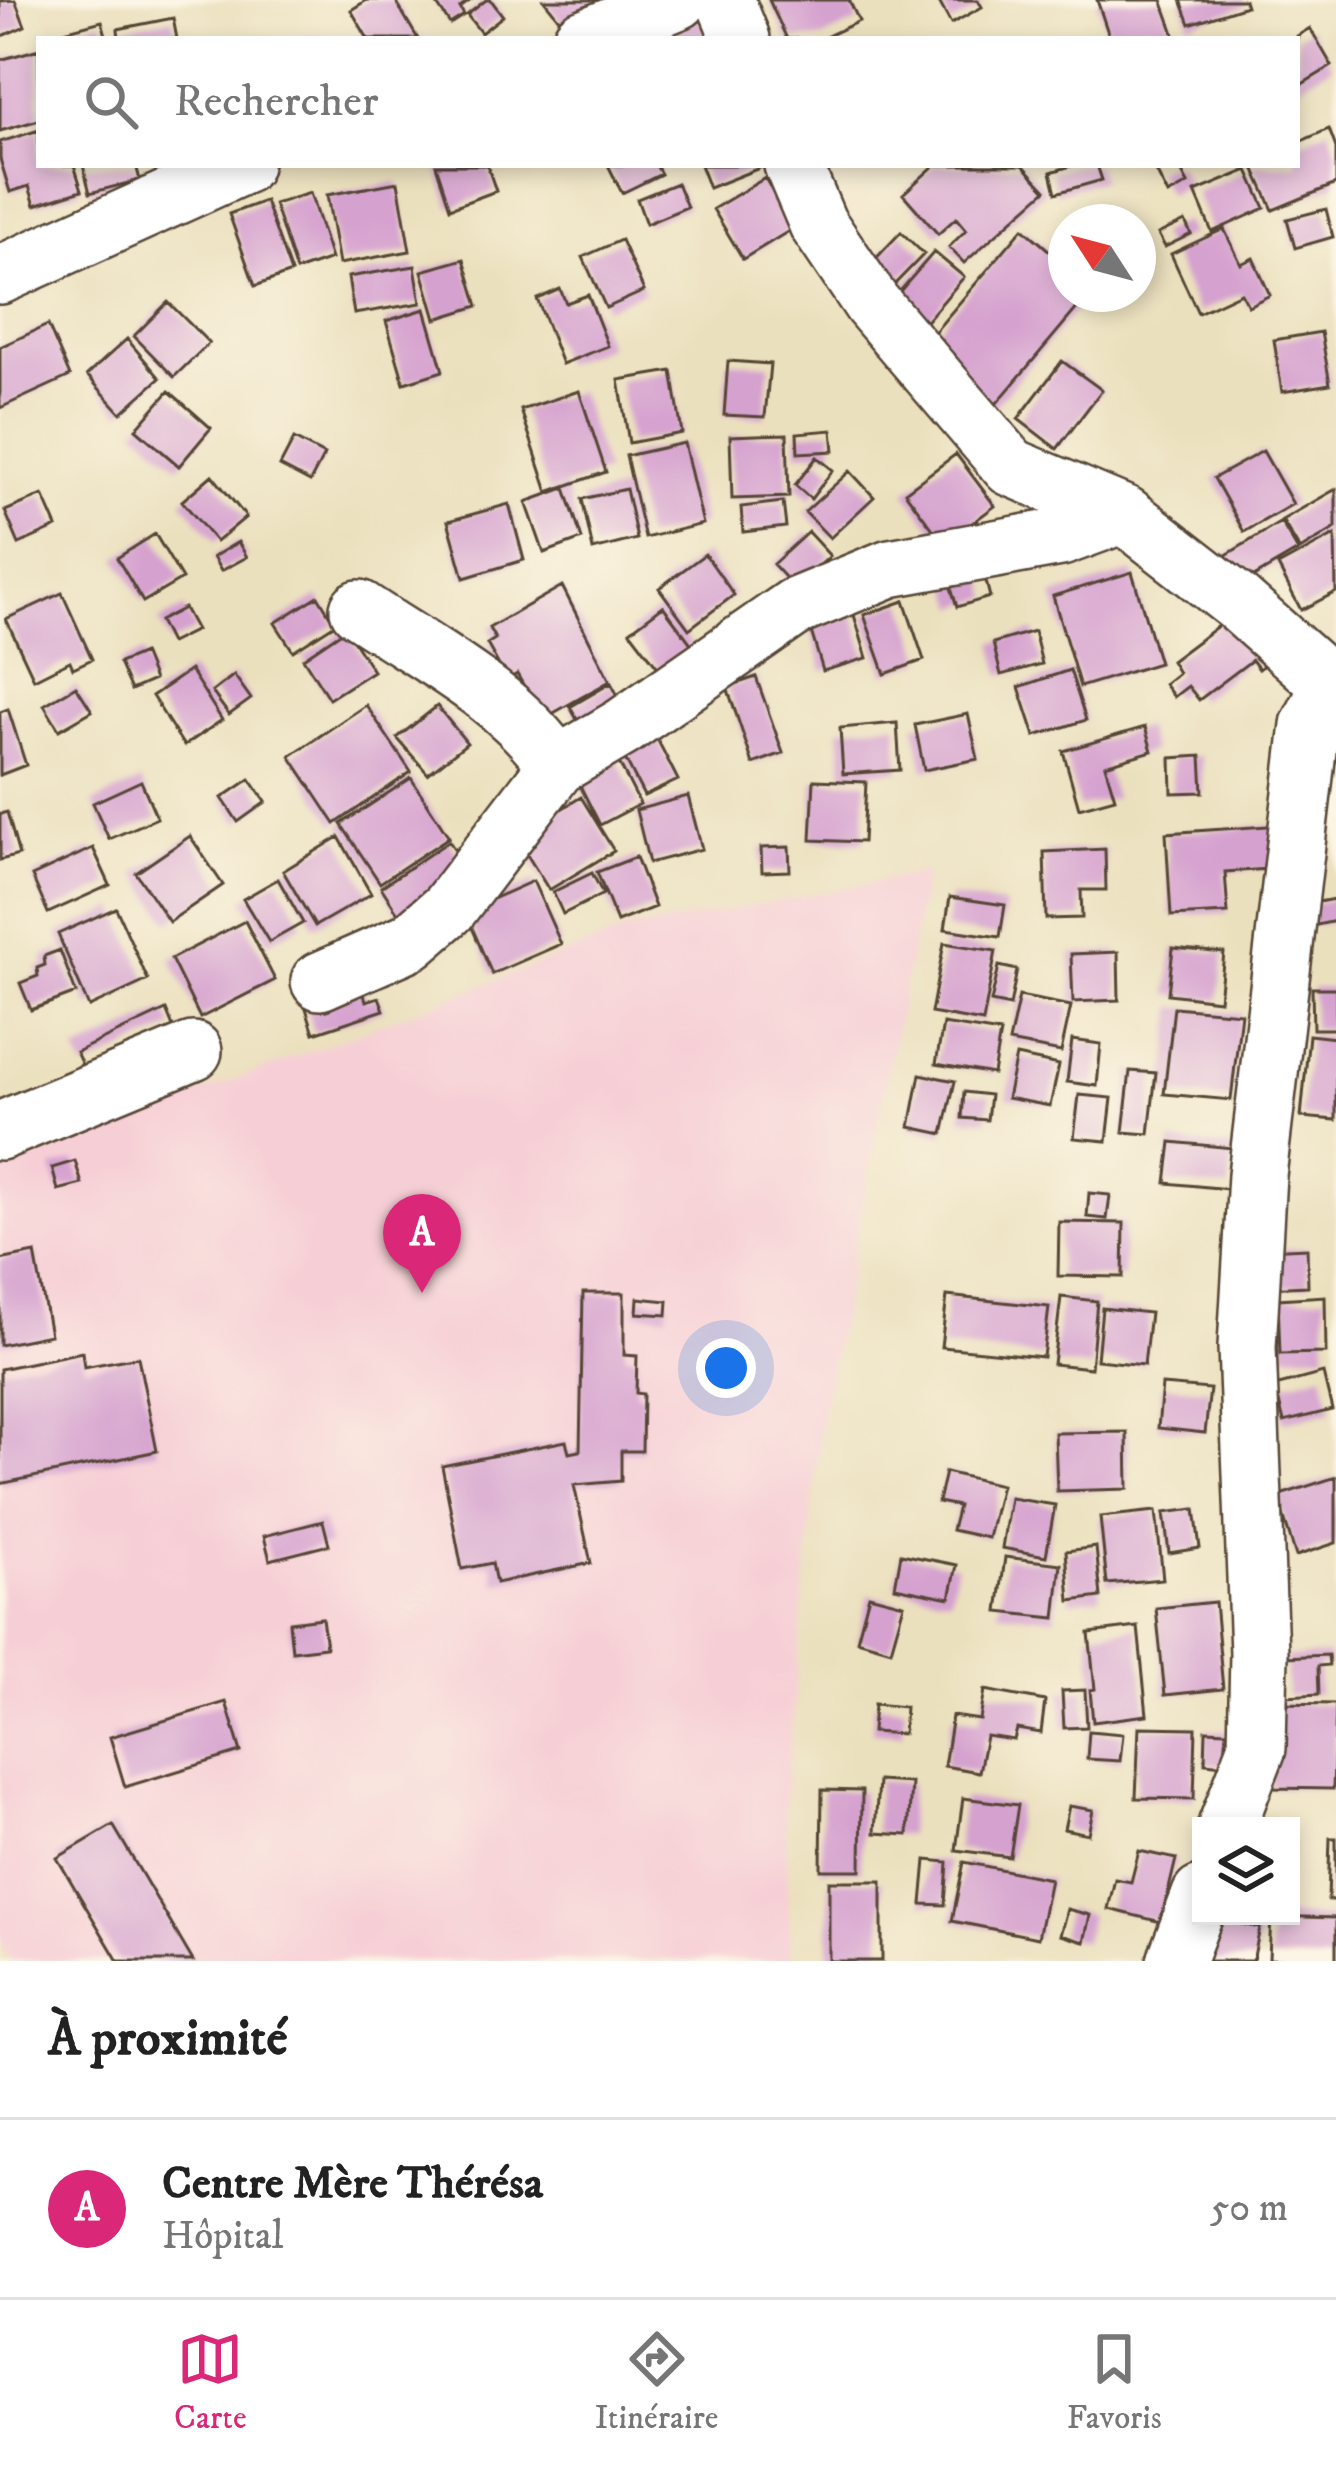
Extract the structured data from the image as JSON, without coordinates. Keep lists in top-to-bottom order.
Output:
{
  "north": "top left",
  "page": {
    "search": "Rechercher",
    "pins": "A",
    "heading": "À proximité",
    "list": [
      {
        "mark": "A",
        "name": "Centre Mère Thérésa",
        "note": "Hôpital",
        "value": "50 m"
      }
    ],
    "nav": ["Carte", "Itinéraire", "Favoris"]
  }
}
